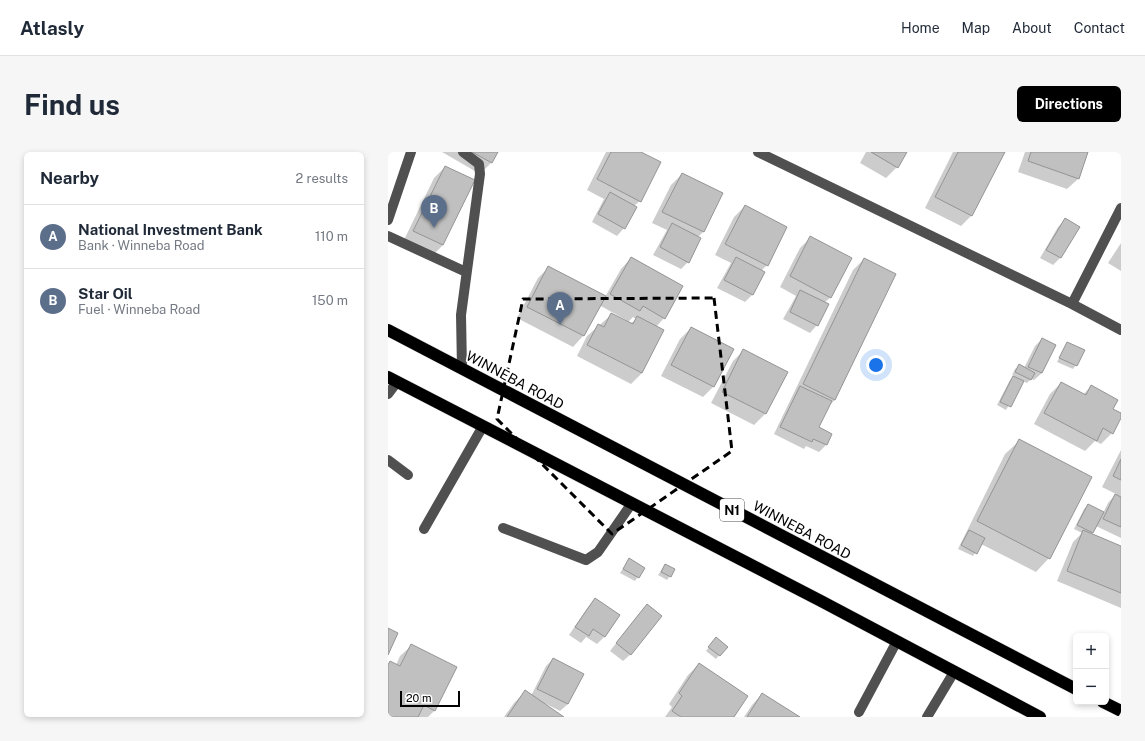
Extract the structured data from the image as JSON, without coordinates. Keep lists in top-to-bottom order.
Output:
{
  "streets": {
    "highway": ["WINNEBA ROAD", "N1"]
  },
  "scale_bar": "20 m",
  "page": {
    "header": "Atlasly",
    "nav": [
      "Home",
      "Map",
      "About",
      "Contact"
    ],
    "buttons": "Directions",
    "title": "Find us",
    "heading": ["Nearby", "2 results"],
    "pins": ["B", "A"],
    "list": [
      {
        "mark": "A",
        "name": "National Investment Bank",
        "note": "Bank · Winneba Road",
        "value": "110 m"
      },
      {
        "mark": "B",
        "name": "Star Oil",
        "note": "Fuel · Winneba Road",
        "value": "150 m"
      }
    ],
    "map_buttons": ["+", "−"],
    "scale": "20 m"
  }
}
